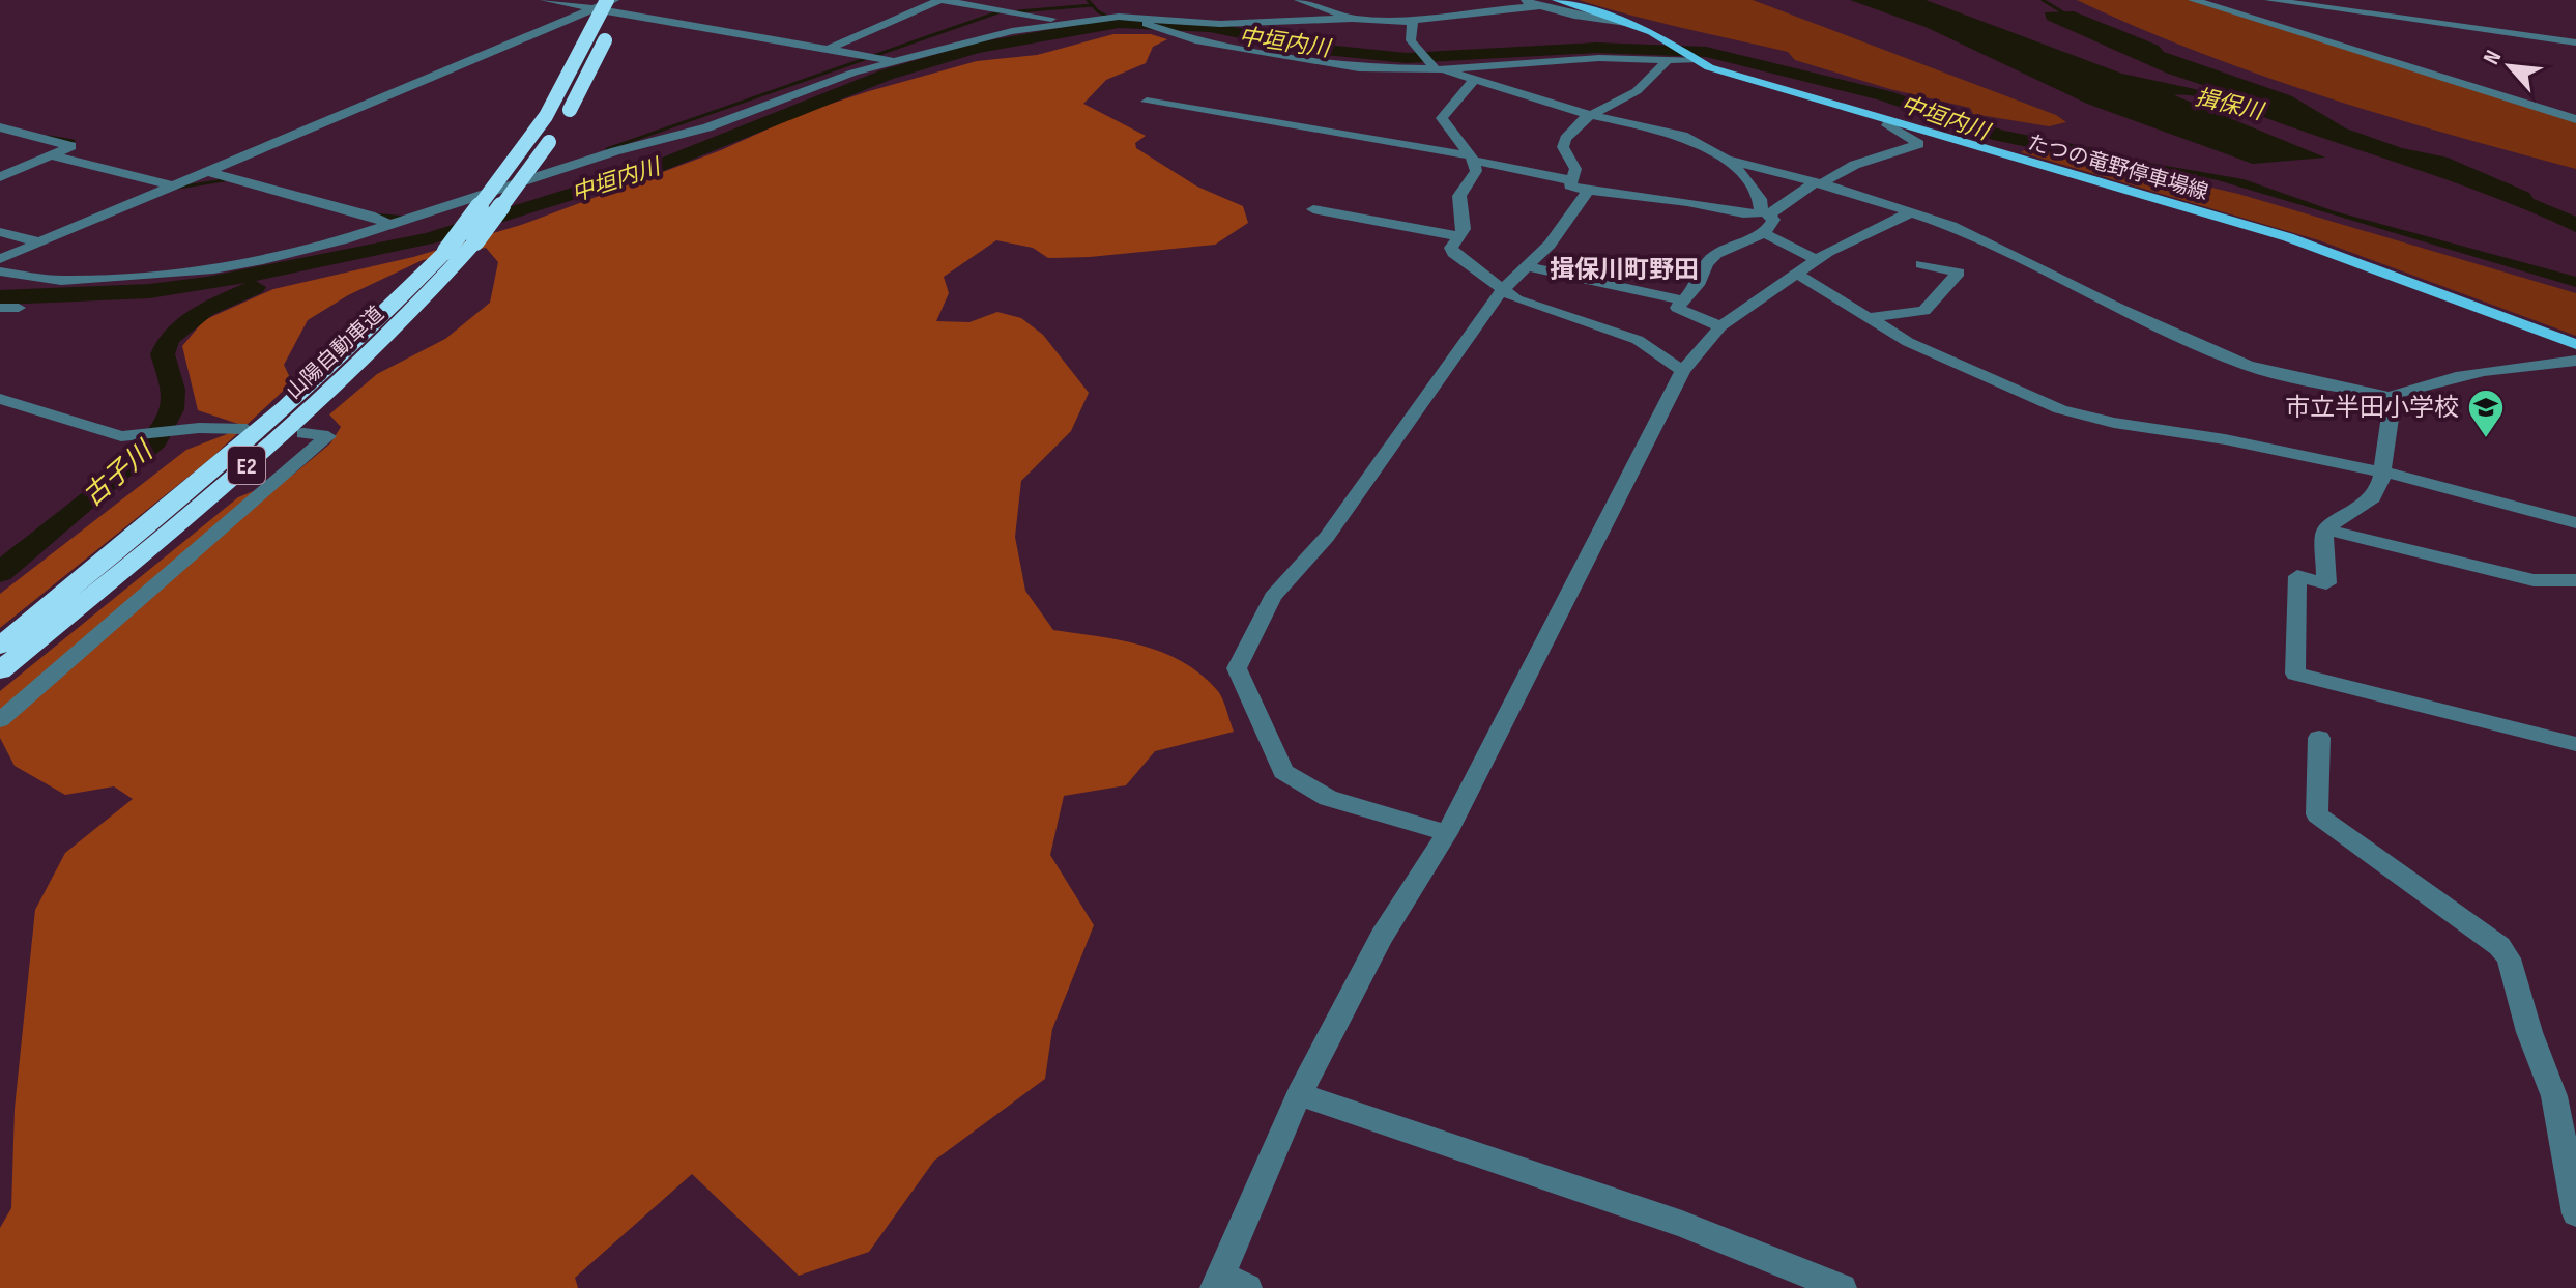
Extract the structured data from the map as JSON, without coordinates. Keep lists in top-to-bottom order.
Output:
{
  "streets": {
    "highway": ["山陽自動車道", "E2"],
    "main road": ["たつの竜野停車場線"]
  },
  "districts": ["揖保川町野田"],
  "water": ["中垣内川", "揖保川", "古子川"],
  "places": {
    "school or university": ["市立半田小学校"]
  },
  "north": "top left"
}
